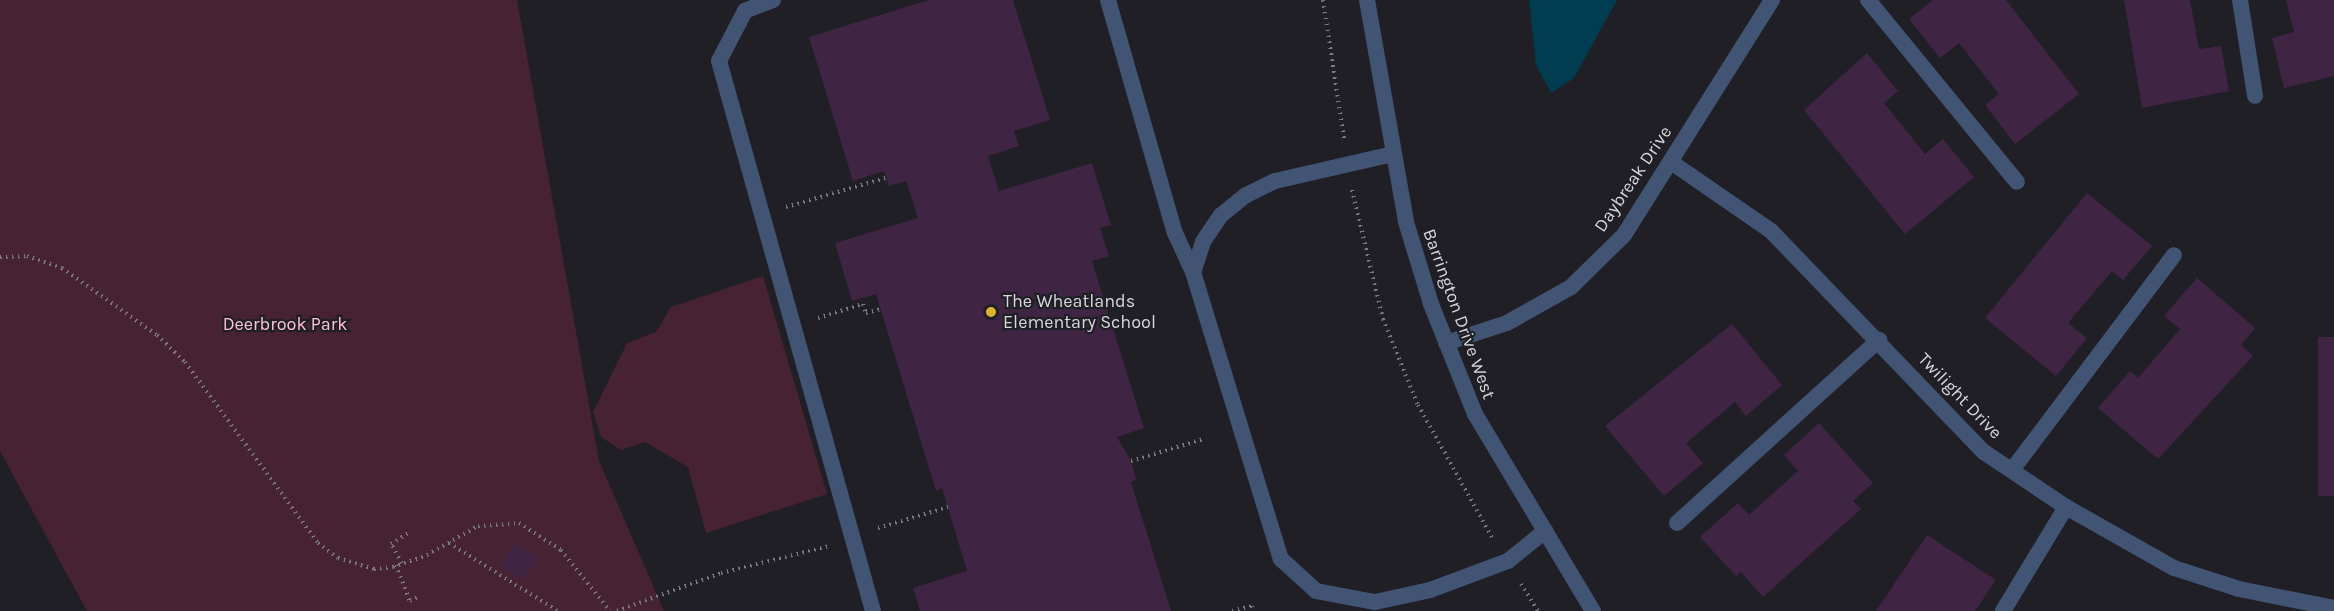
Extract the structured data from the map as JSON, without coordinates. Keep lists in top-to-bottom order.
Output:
{
  "streets": {
    "street": ["Daybreak Drive", "Barrington Drive West", "Twilight Drive"]
  },
  "crossings": [
    ["Daybreak Drive", "Barrington Drive West"],
    ["Daybreak Drive", "Twilight Drive"]
  ],
  "parks": ["Deerbrook Park"],
  "places": ["The Wheatlands Elementary School"]
}
